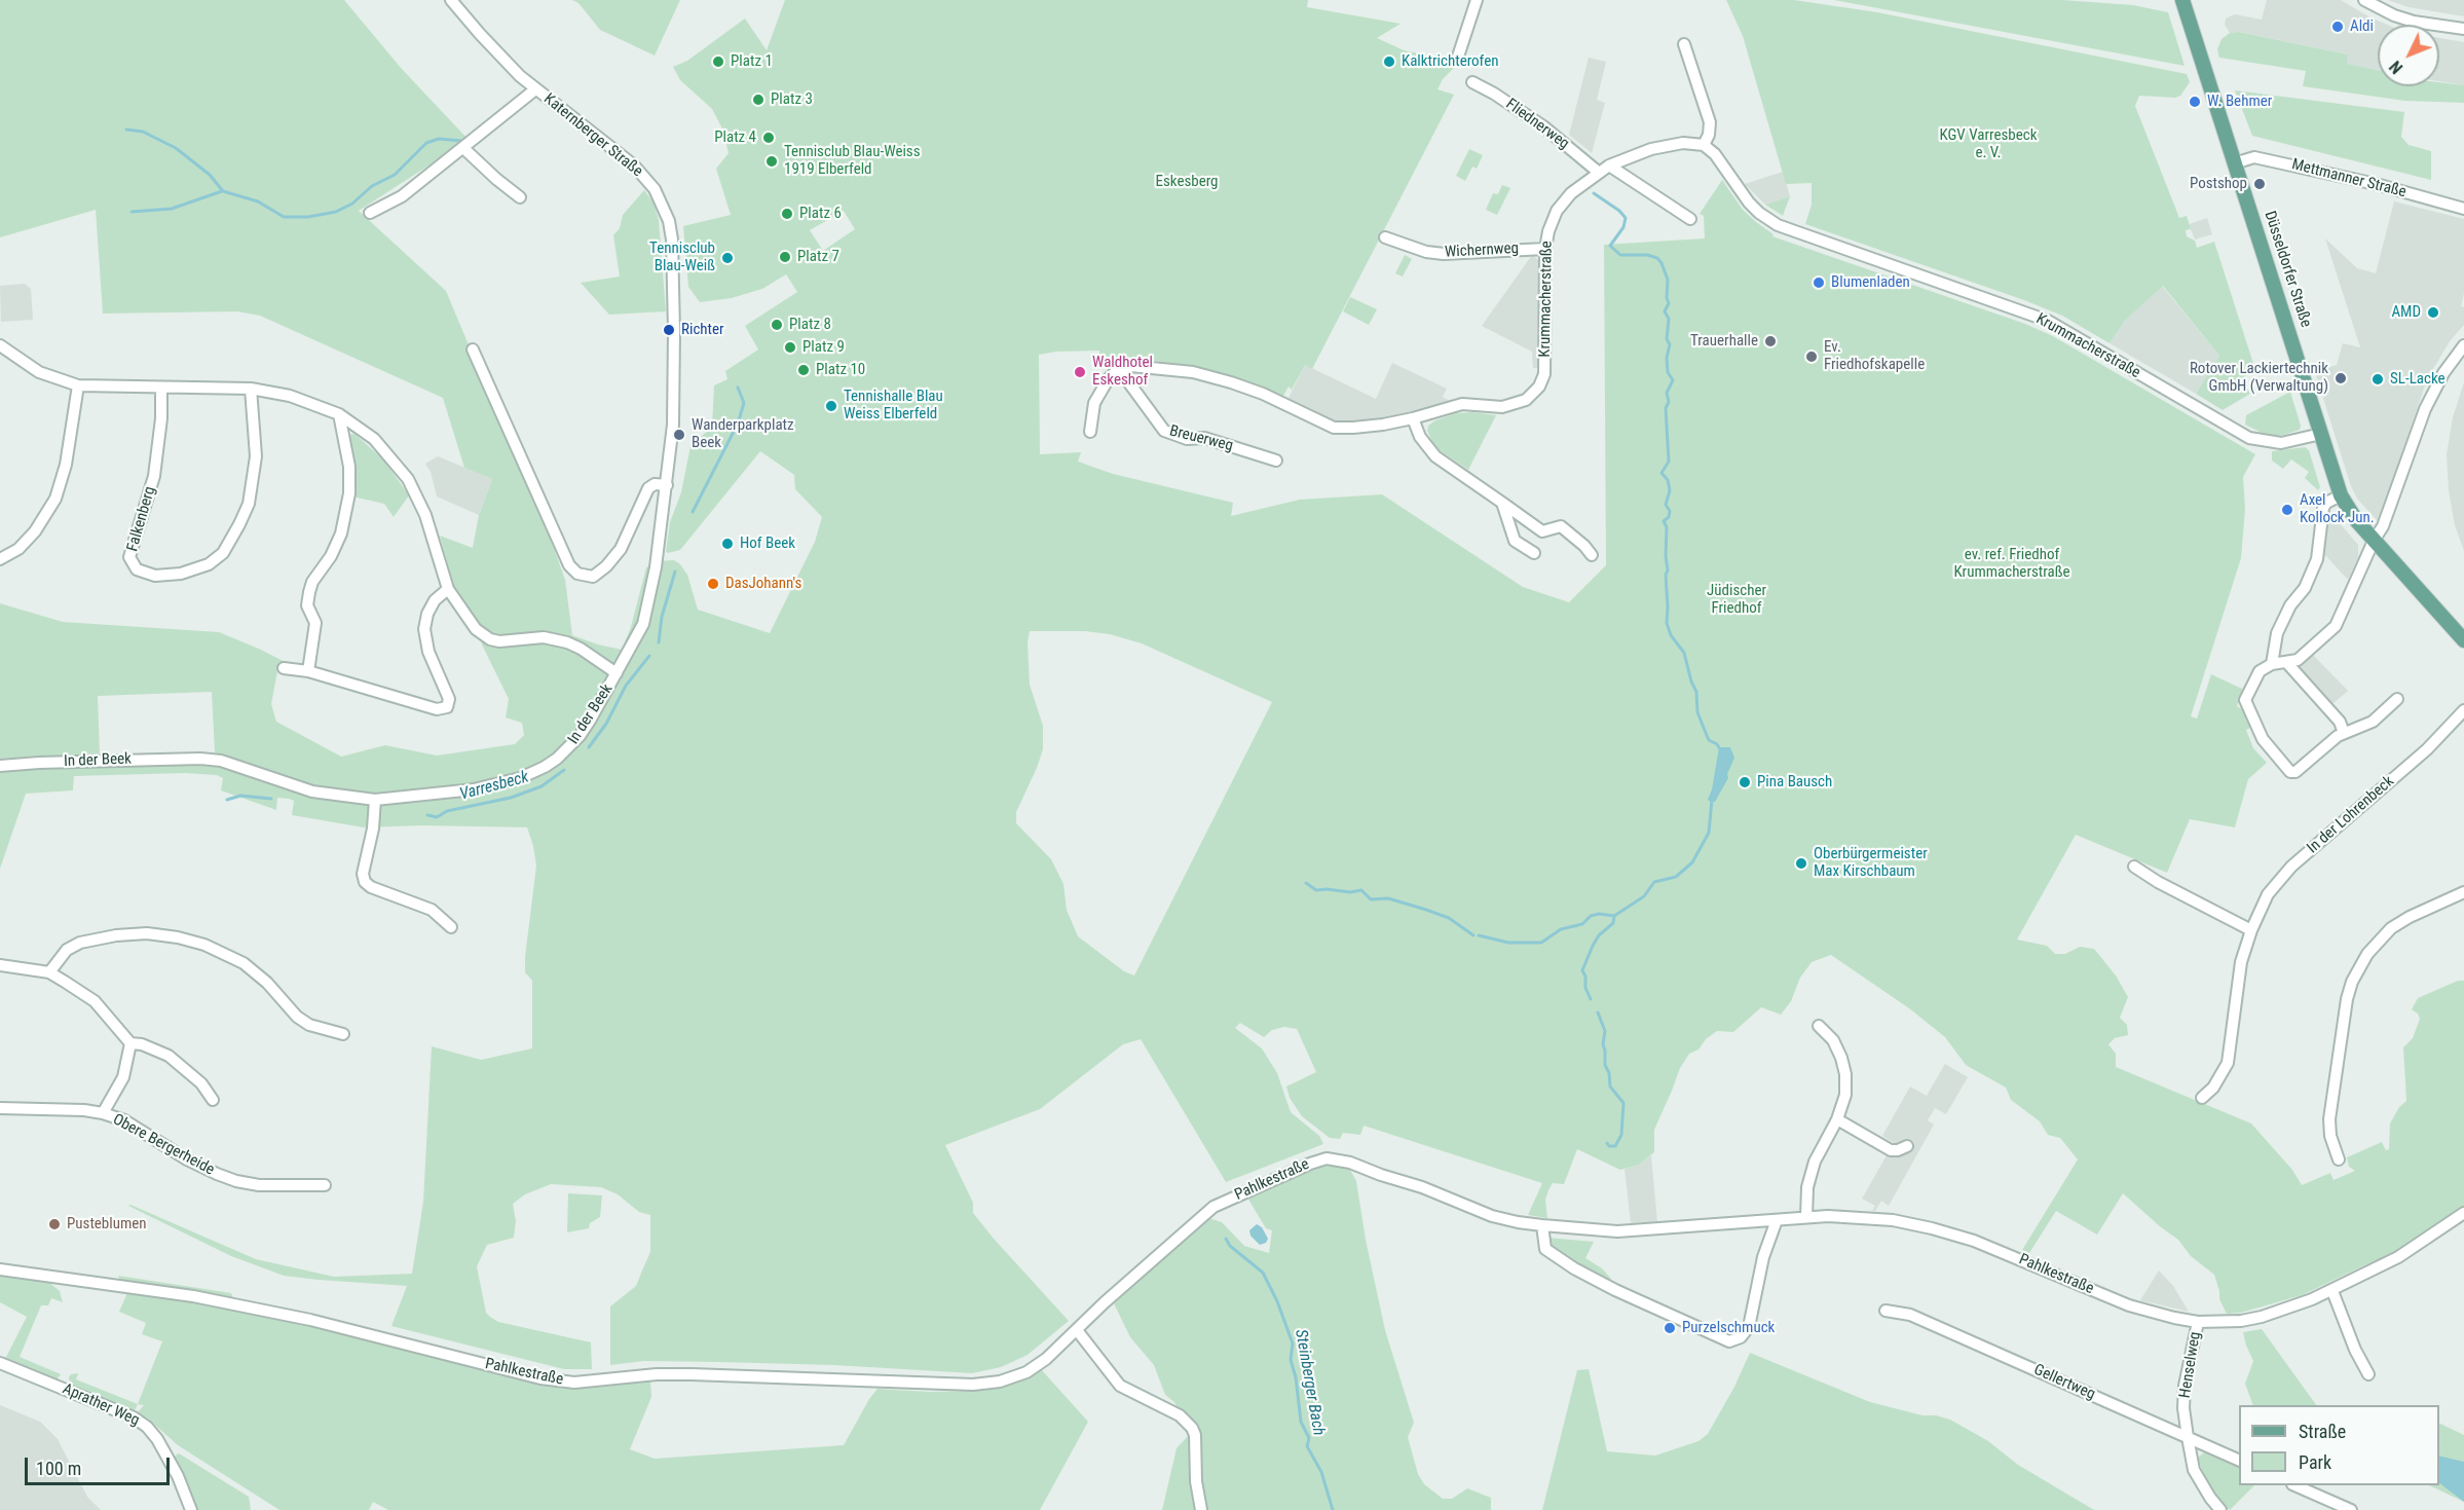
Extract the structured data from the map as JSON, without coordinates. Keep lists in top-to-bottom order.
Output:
{
  "streets": {
    "main road": ["Düsseldorfer Straße"],
    "street": [
      "Fliednerweg",
      "Katernberger Straße",
      "Mettmanner Straße",
      "Wichernweg",
      "Krummacherstraße",
      "Breuerweg",
      "Falkenberg",
      "In der Beek",
      "In der Lohrenbeck",
      "Obere Bergerheide",
      "Pahlkestraße",
      "Henselweg",
      "Gellertweg",
      "Aprather Weg"
    ]
  },
  "crossings": [
    ["Fliednerweg", "Krummacherstraße"],
    ["Katernberger Straße", "In der Beek"],
    ["Mettmanner Straße", "Düsseldorfer Straße"],
    ["Wichernweg", "Krummacherstraße"],
    ["Düsseldorfer Straße", "Krummacherstraße"],
    ["Krummacherstraße", "Breuerweg"],
    ["Pahlkestraße", "Henselweg"],
    ["Henselweg", "Gellertweg"]
  ],
  "water": ["Varresbeck", "Steinberger Bach"],
  "parks": [
    "KGV Varresbeck e. V.",
    "Eskesberg",
    "ev. ref. Friedhof Krummacherstraße",
    "Jüdischer Friedhof"
  ],
  "places": [
    "Aldi",
    "Platz 1",
    "Kalktrichterofen",
    "Platz 3",
    "W. Behmer",
    "Platz 4",
    "Tennisclub Blau-Weiss 1919 Elberfeld",
    "Postshop",
    "Platz 6",
    "Platz 7",
    "Tennisclub Blau-Weiß",
    "Blumenladen",
    "AMD",
    "Platz 8",
    "Richter",
    "Trauerhalle",
    "Platz 9",
    "Ev. Friedhofskapelle",
    "Platz 10",
    "Waldhotel Eskeshof",
    "Rotover Lackiertechnik GmbH (Verwaltung)",
    "SL-Lacke",
    "Tennishalle Blau Weiss Elberfeld",
    "Wanderparkplatz Beek",
    "Axel Kollock Jun.",
    "Hof Beek",
    "DasJohann's",
    "Pina Bausch",
    "Oberbürgermeister Max Kirschbaum",
    "Pusteblumen",
    "Purzelschmuck"
  ],
  "legend": ["Straße", "Park"],
  "scale_bar": "100 m",
  "north": "bottom left"
}
